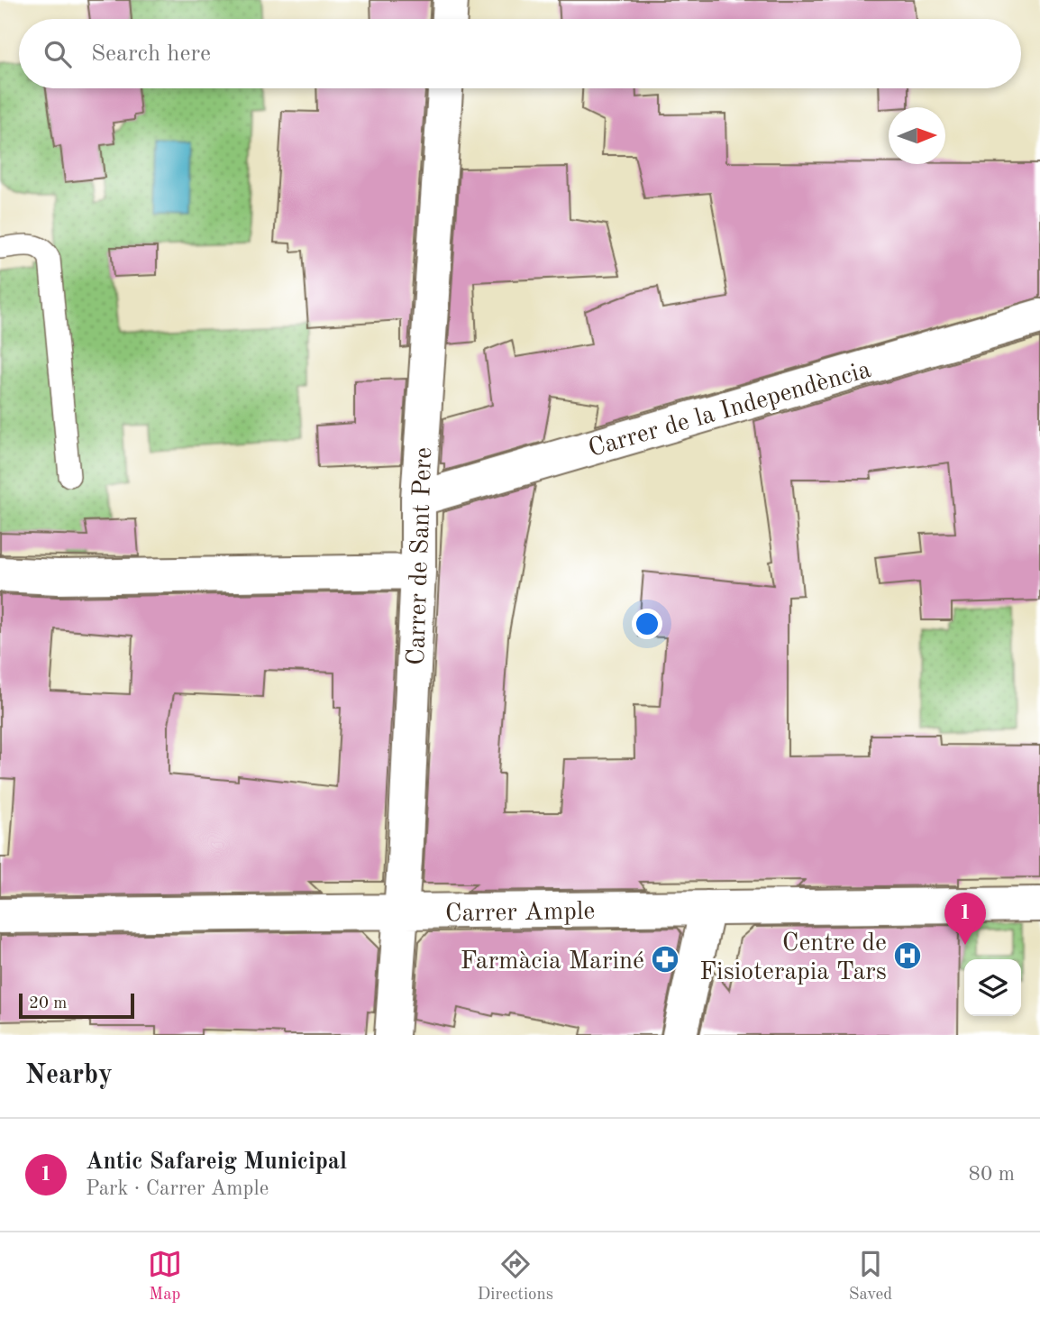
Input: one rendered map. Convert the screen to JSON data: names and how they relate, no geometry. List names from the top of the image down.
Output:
{
  "streets": {
    "street": ["Carrer de la Independència", "Carrer de Sant Pere", "Carrer Ample"]
  },
  "crossings": [
    ["Carrer de la Independència", "Carrer de Sant Pere"],
    ["Carrer de Sant Pere", "Carrer Ample"]
  ],
  "places": {
    "hospital": ["Centre de Fisioterapia Tars"],
    "pharmacy": ["Farmàcia Mariné"]
  },
  "scale_bar": "20 m",
  "north": "right",
  "page": {
    "search": "Search here",
    "pins": "1",
    "scale": "20 m",
    "heading": "Nearby",
    "list": [
      {
        "mark": "1",
        "name": "Antic Safareig Municipal",
        "note": "Park · Carrer Ample",
        "value": "80 m"
      }
    ],
    "nav": ["Map", "Directions", "Saved"]
  }
}
